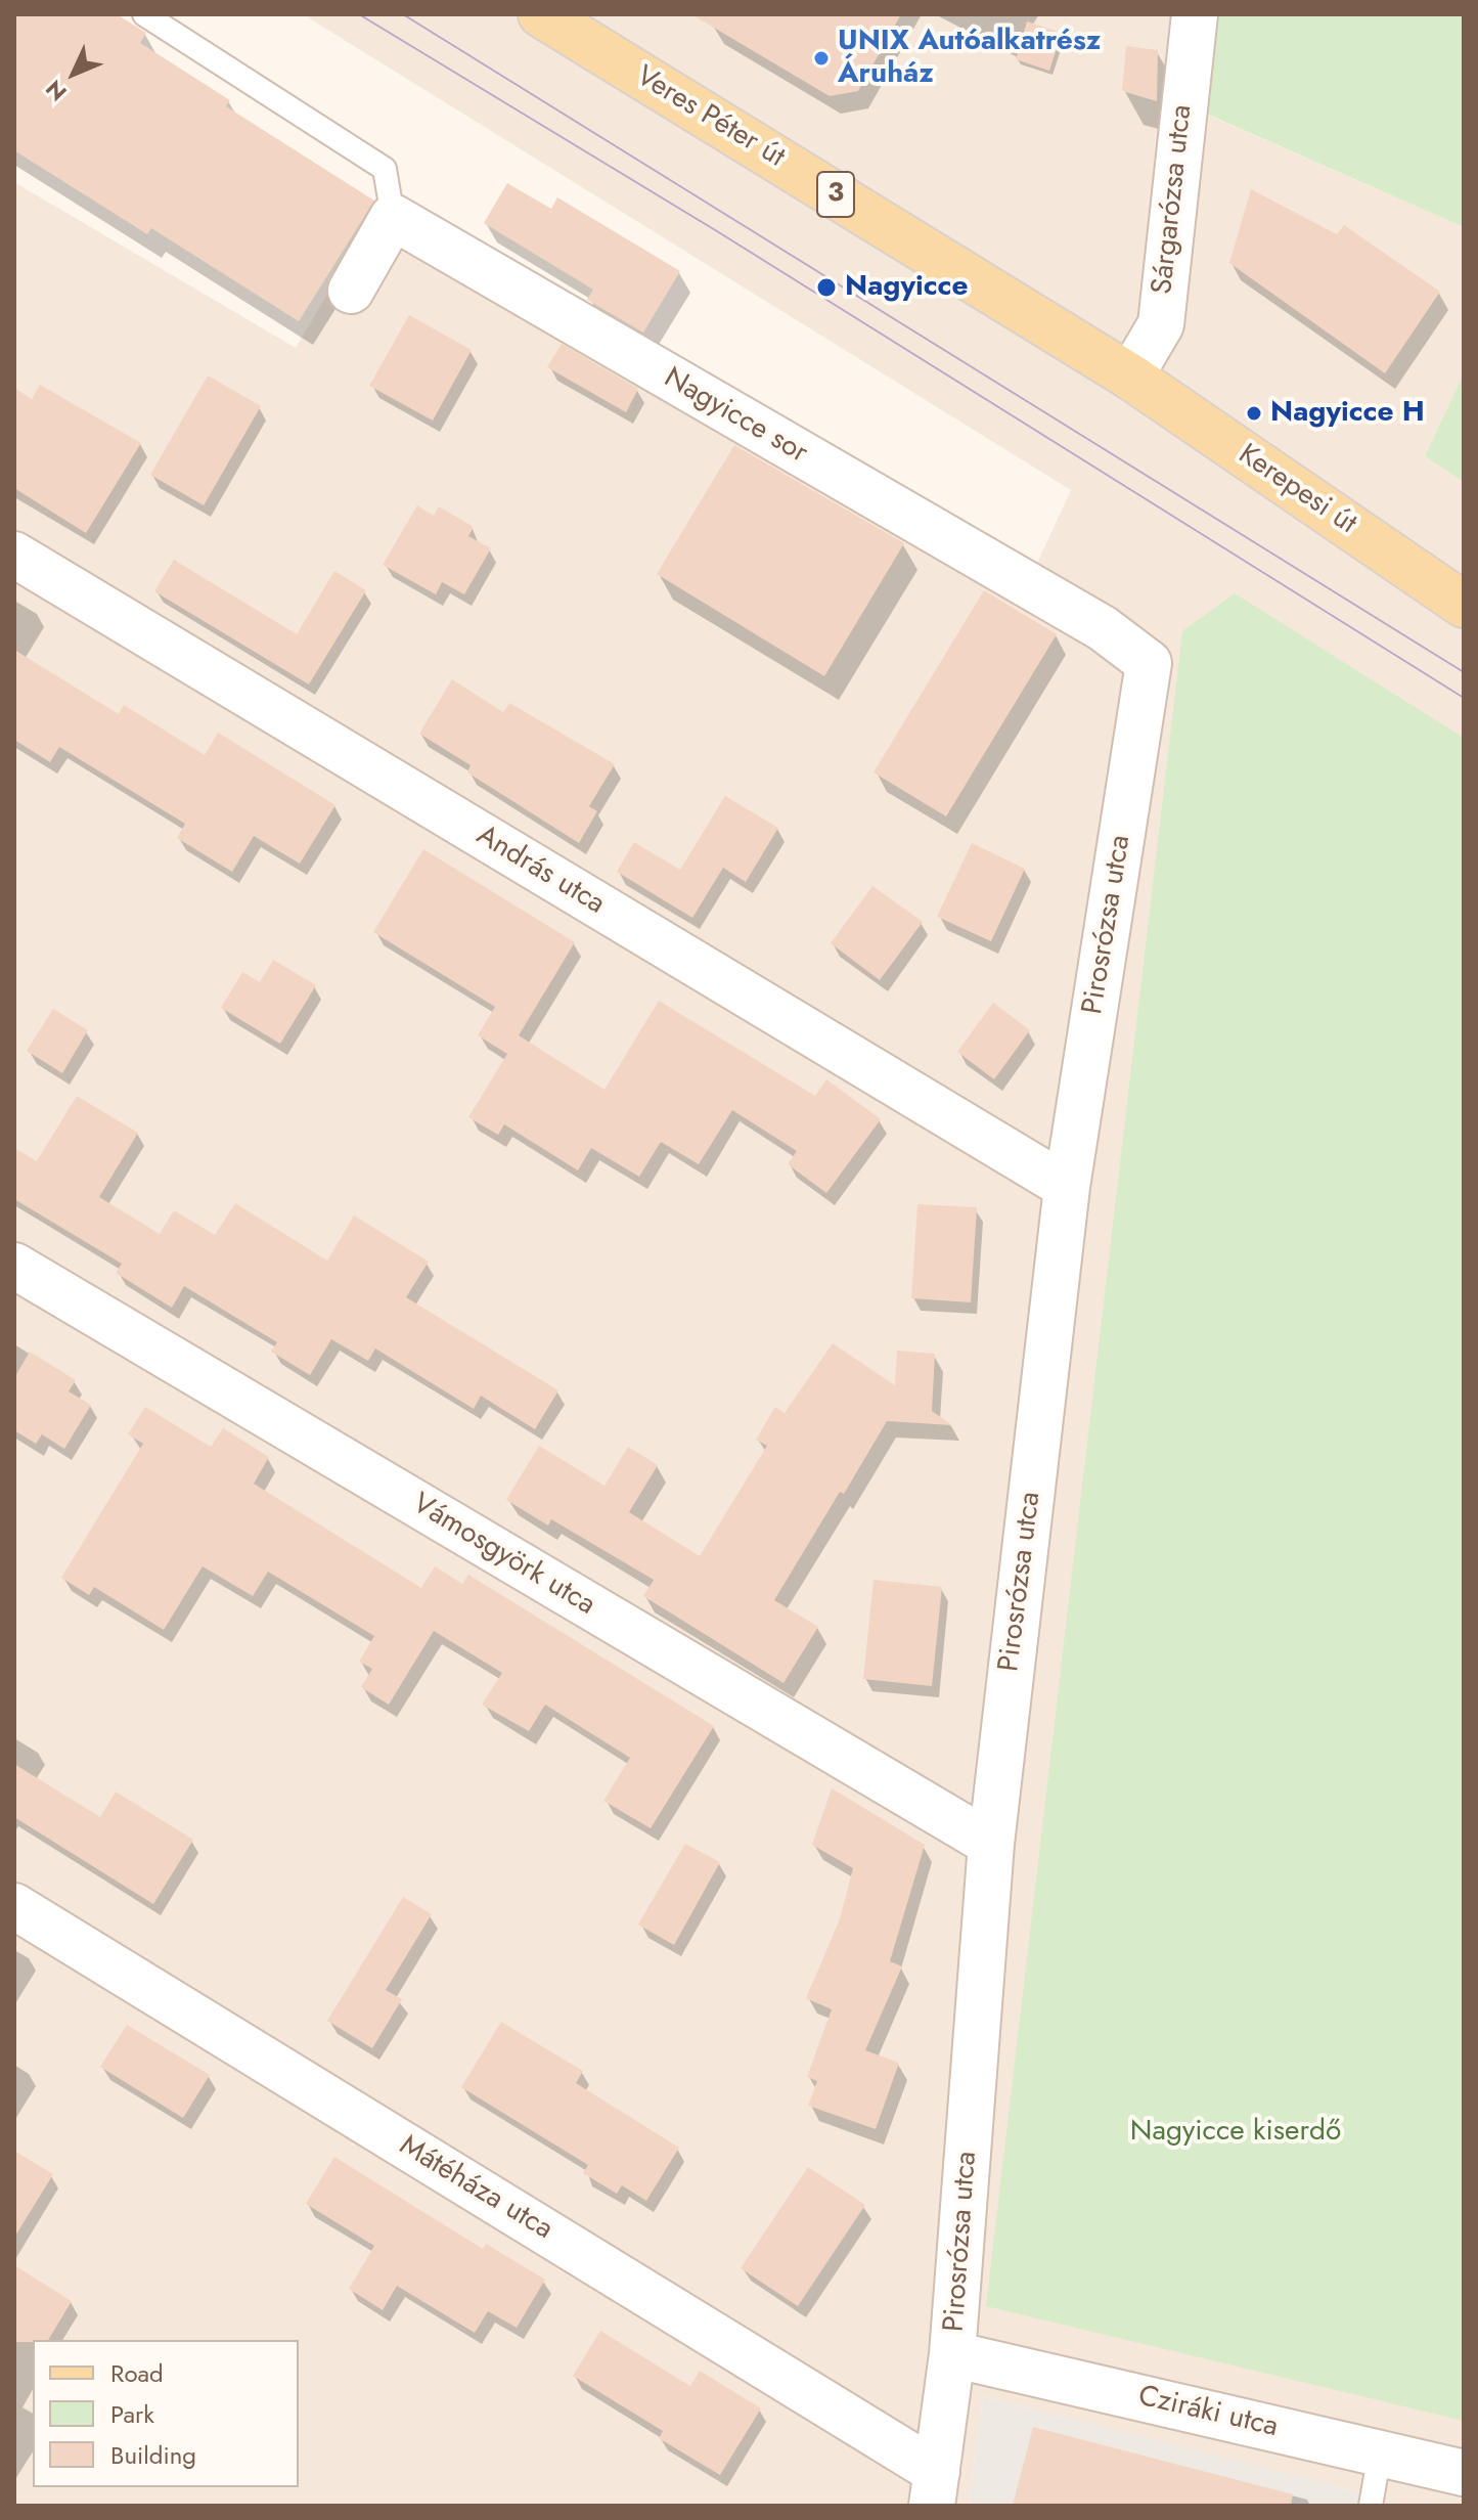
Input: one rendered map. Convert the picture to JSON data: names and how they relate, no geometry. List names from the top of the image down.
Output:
{
  "streets": {
    "main road": ["Veres Péter út", "3", "Kerepesi út"],
    "street": [
      "Sárgarózsa utca",
      "Nagyicce sor",
      "András utca",
      "Pirosrózsa utca",
      "Vámosgyörk utca",
      "Mátéháza utca",
      "Cziráki utca"
    ]
  },
  "crossings": [
    ["Veres Péter út", "Sárgarózsa utca"],
    ["Veres Péter út", "Kerepesi út"],
    ["Sárgarózsa utca", "Kerepesi út"],
    ["Nagyicce sor", "Pirosrózsa utca"],
    ["András utca", "Pirosrózsa utca"],
    ["Pirosrózsa utca", "Vámosgyörk utca"],
    ["Pirosrózsa utca", "Mátéháza utca"],
    ["Pirosrózsa utca", "Cziráki utca"]
  ],
  "parks": ["Nagyicce kiserdő"],
  "places": ["UNIX Autóalkatrész Áruház", "Nagyicce", "Nagyicce H"],
  "legend": ["Road", "Park", "Building"],
  "north": "bottom left"
}
